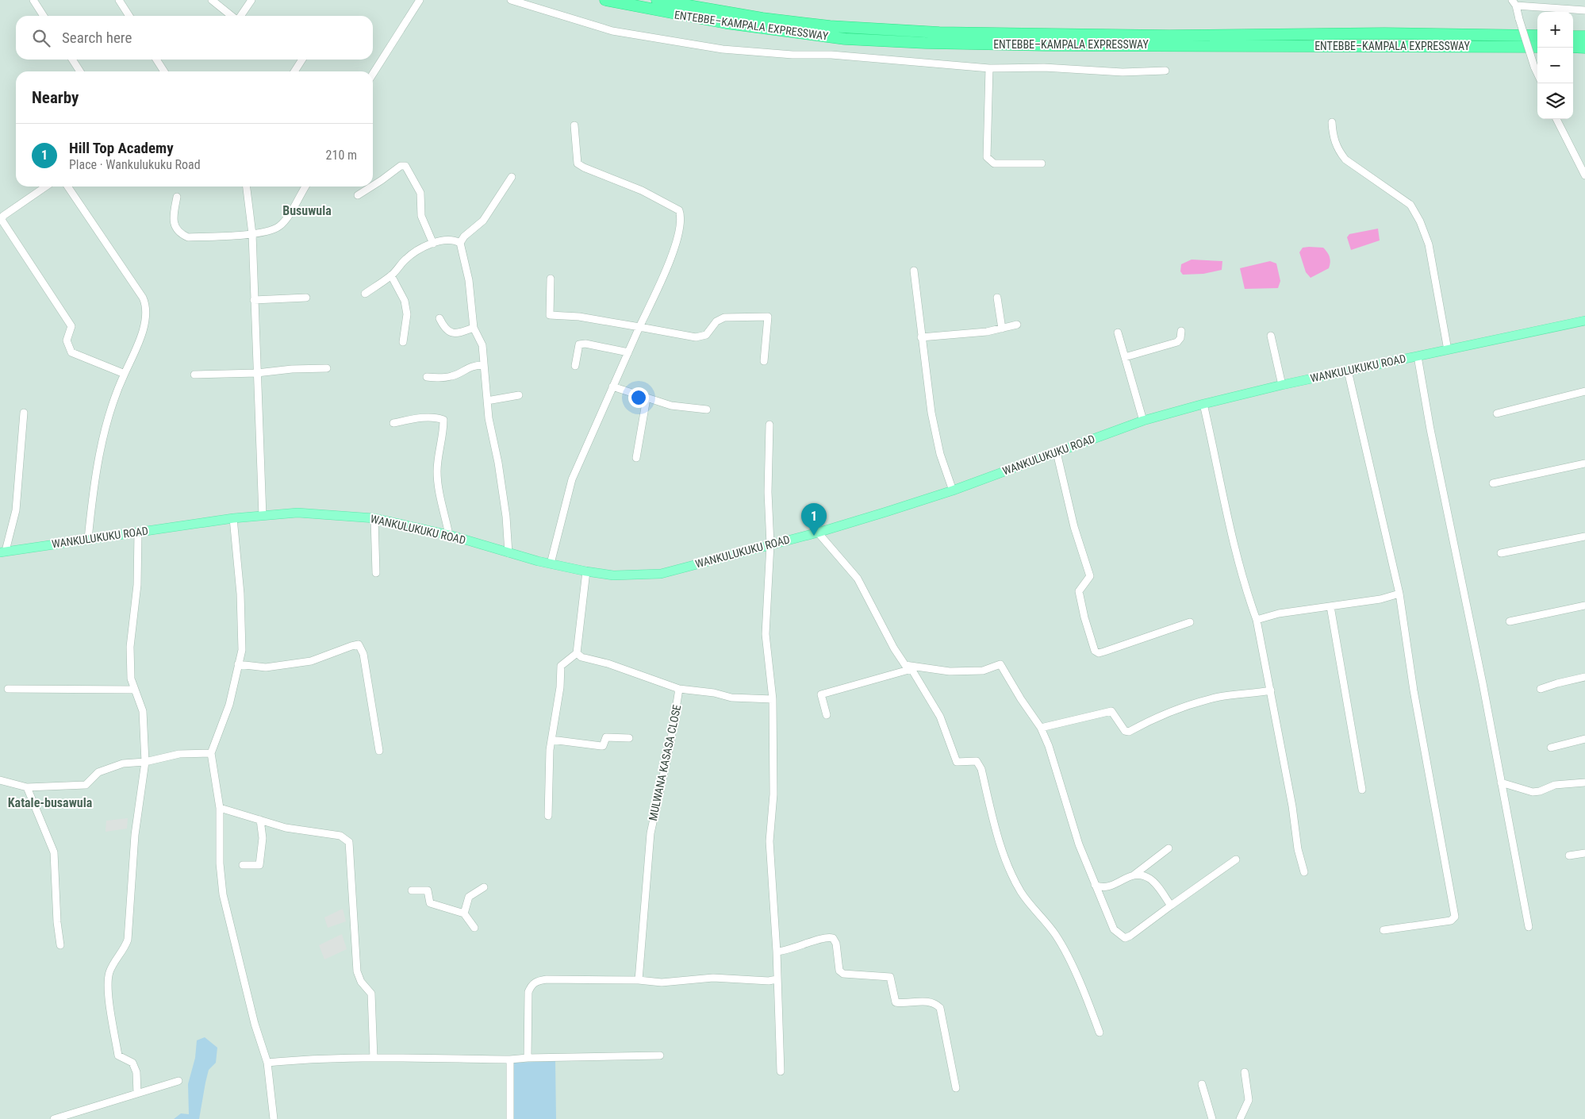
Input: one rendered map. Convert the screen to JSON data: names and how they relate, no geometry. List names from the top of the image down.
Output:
{
  "streets": {
    "highway": ["ENTEBBE–KAMPALA EXPRESSWAY"],
    "main road": ["WANKULUKUKU ROAD"],
    "street": ["MULWANA KASASA CLOSE"]
  },
  "districts": ["Busuwula", "Katale-busawula"],
  "page": {
    "map_buttons": ["+", "−"],
    "search": "Search here",
    "heading": "Nearby",
    "list": [
      {
        "mark": "1",
        "name": "Hill Top Academy",
        "note": "Place · Wankulukuku Road",
        "value": "210 m"
      }
    ],
    "pins": "1"
  }
}
